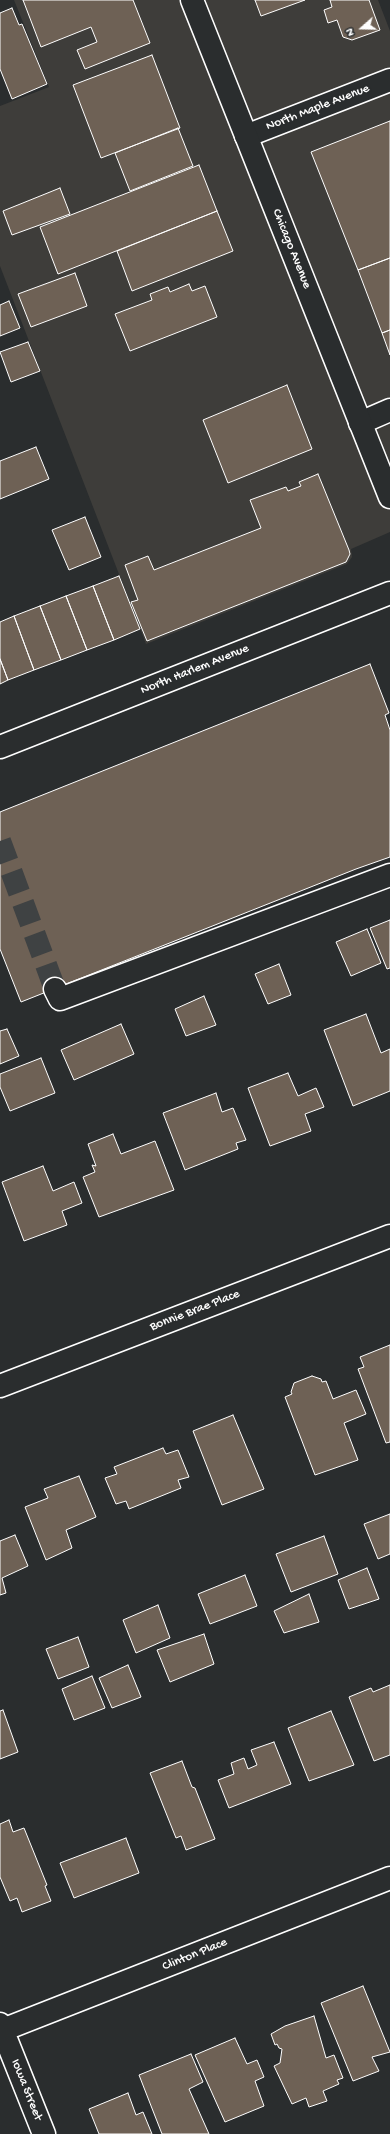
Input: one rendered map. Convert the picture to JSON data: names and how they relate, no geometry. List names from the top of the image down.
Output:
{
  "streets": {
    "street": [
      "North Maple Avenue",
      "Chicago Avenue",
      "North Harlem Avenue",
      "Bonnie Brae Place",
      "Clinton Place",
      "Iowa Street"
    ]
  },
  "crossings": [
    ["North Maple Avenue", "Chicago Avenue"],
    ["Clinton Place", "Iowa Street"]
  ],
  "north": "left"
}
